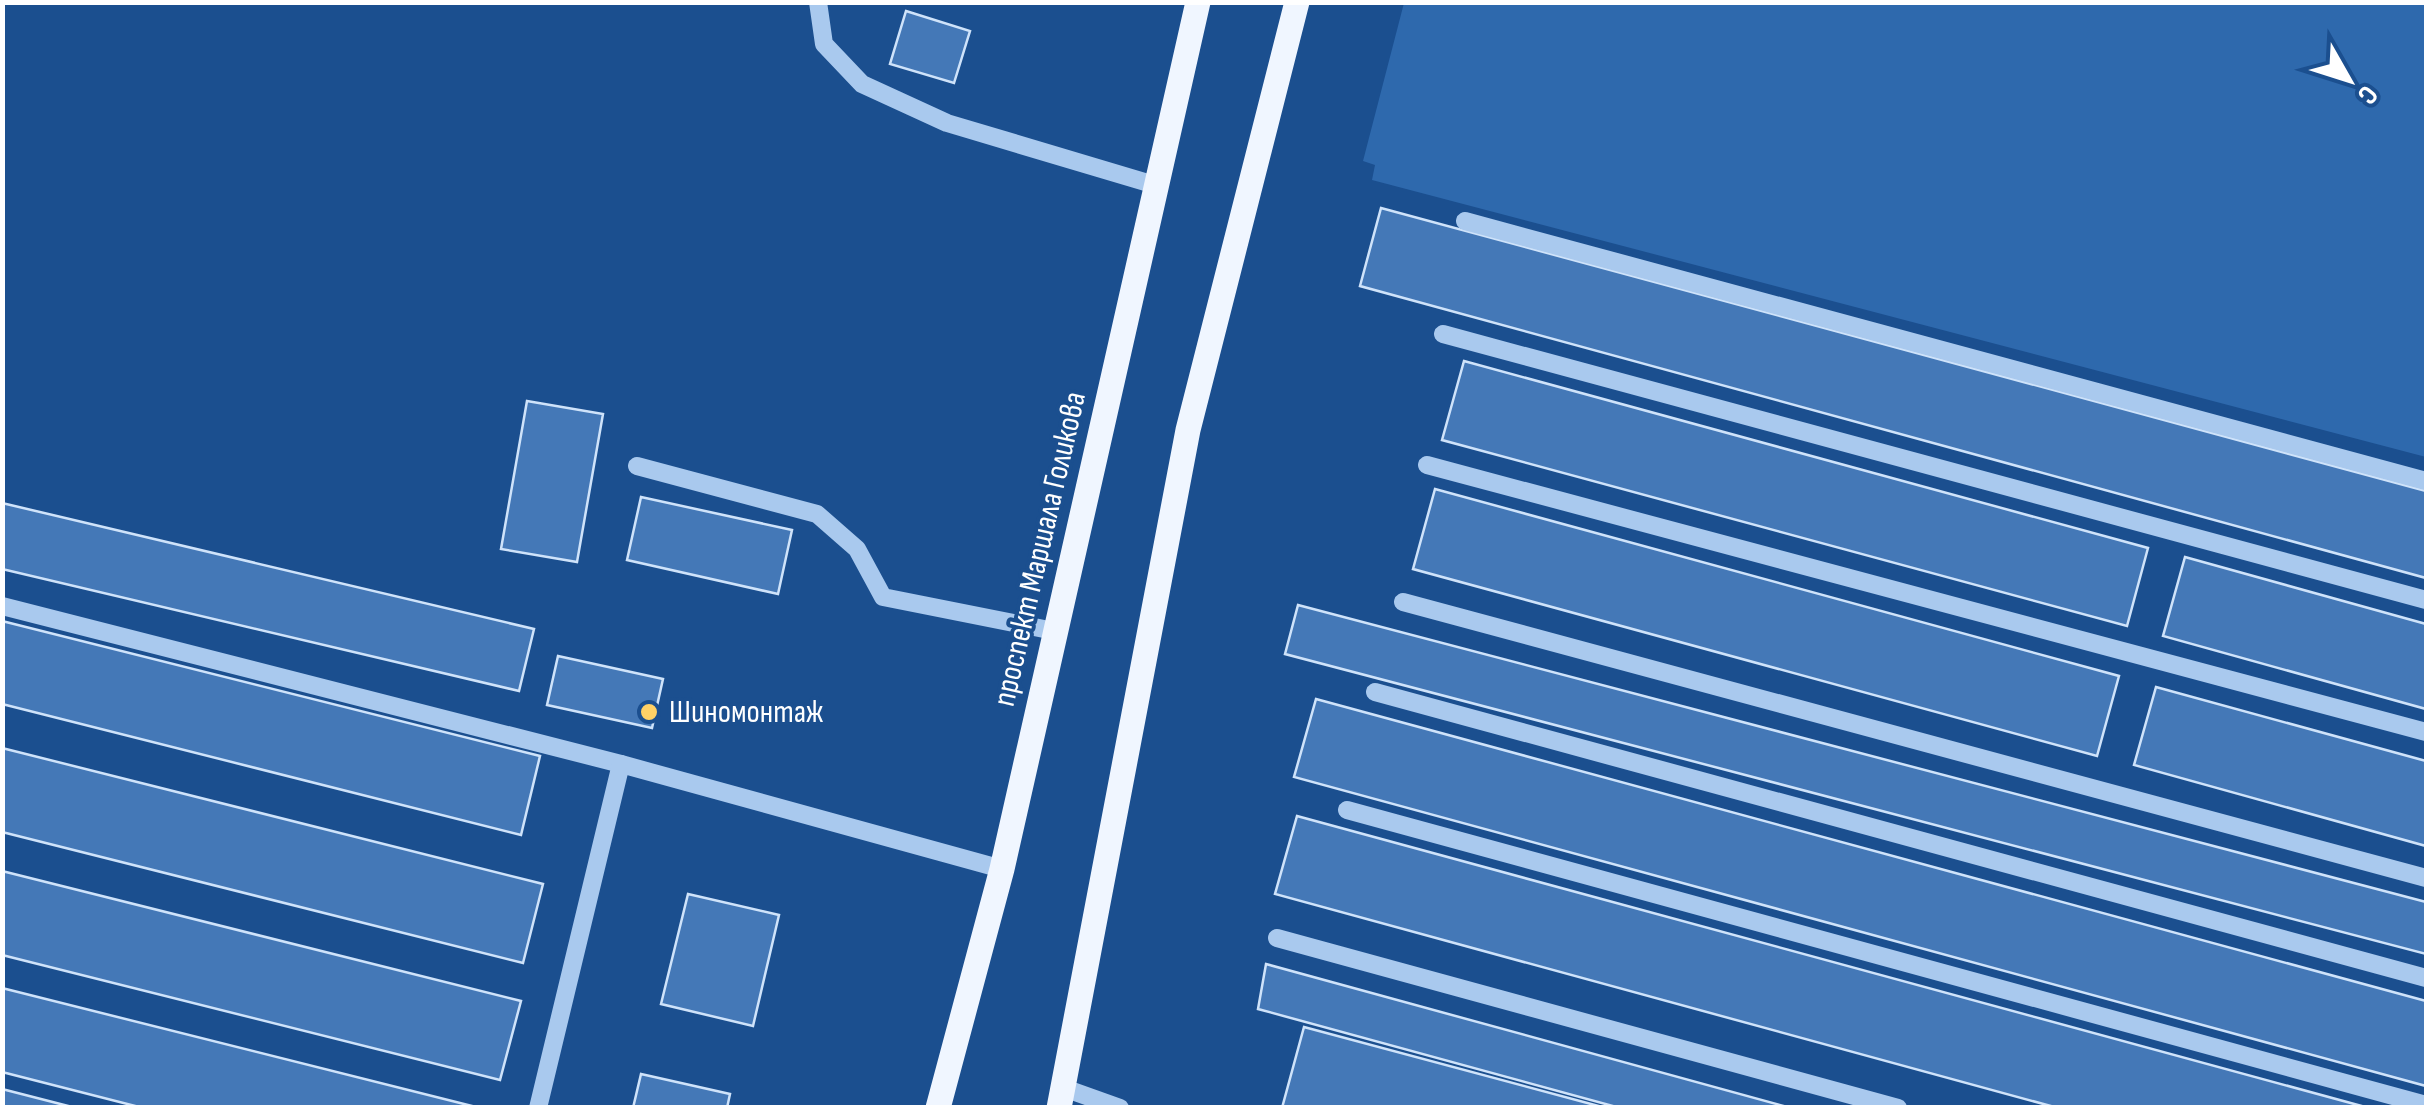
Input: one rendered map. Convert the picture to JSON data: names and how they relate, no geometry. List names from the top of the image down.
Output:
{
  "streets": {
    "main road": ["проспект Маршала Голикова"]
  },
  "places": ["Шиномонтаж"],
  "north": "bottom right"
}
